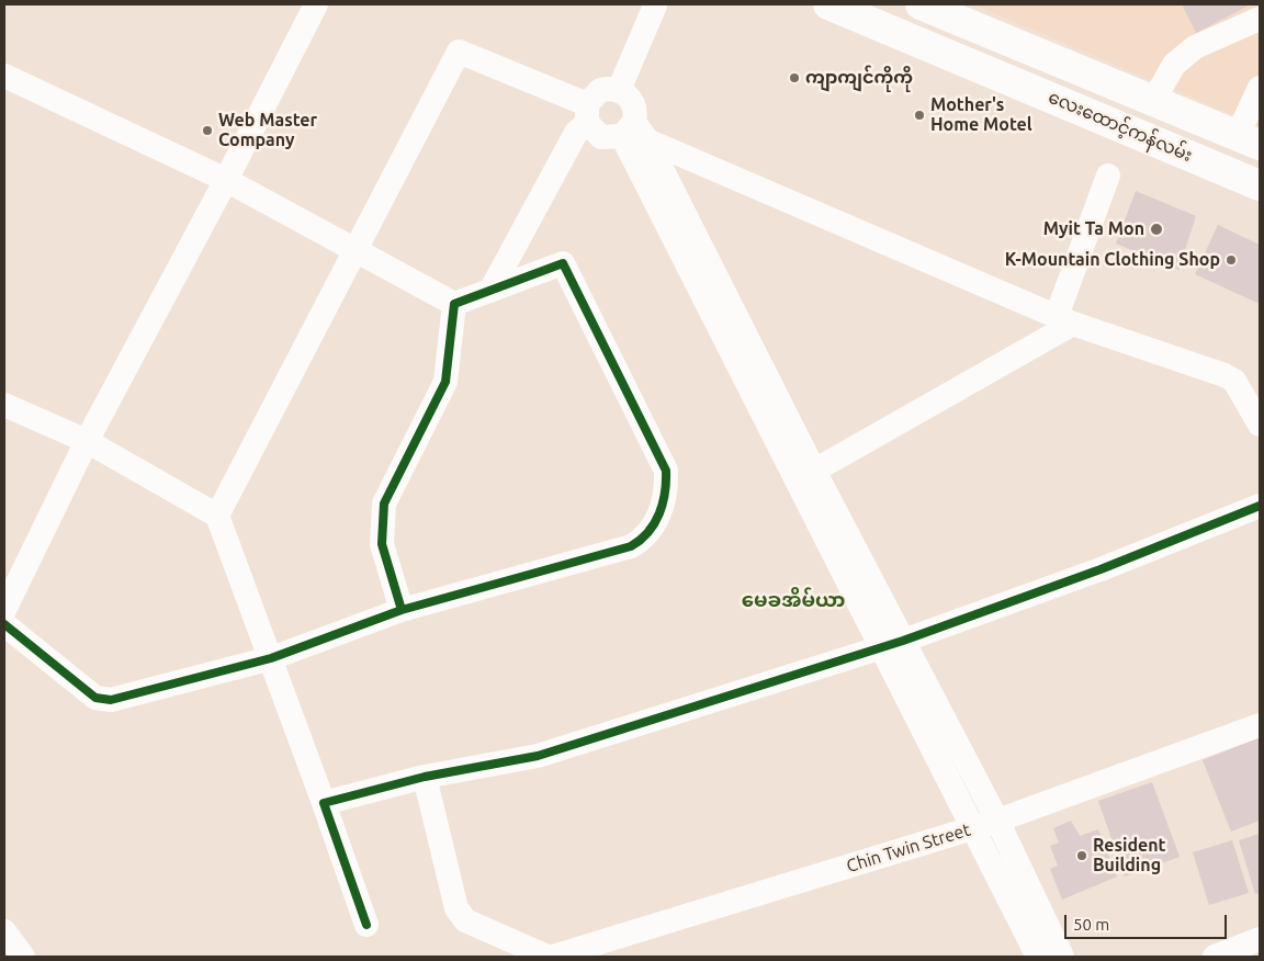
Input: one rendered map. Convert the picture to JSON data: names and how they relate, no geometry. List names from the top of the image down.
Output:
{
  "streets": {
    "main road": ["လေးထောင့်ကန်လမ်း"],
    "street": ["Chin Twin Street"]
  },
  "districts": ["မေခအိမ်ယာ"],
  "places": [
    "ကျာကျင်ကိုကို",
    "Mother's Home Motel",
    "Web Master Company",
    "Myit Ta Mon",
    "K-Mountain Clothing Shop",
    "Resident Building"
  ],
  "scale_bar": "50 m"
}
